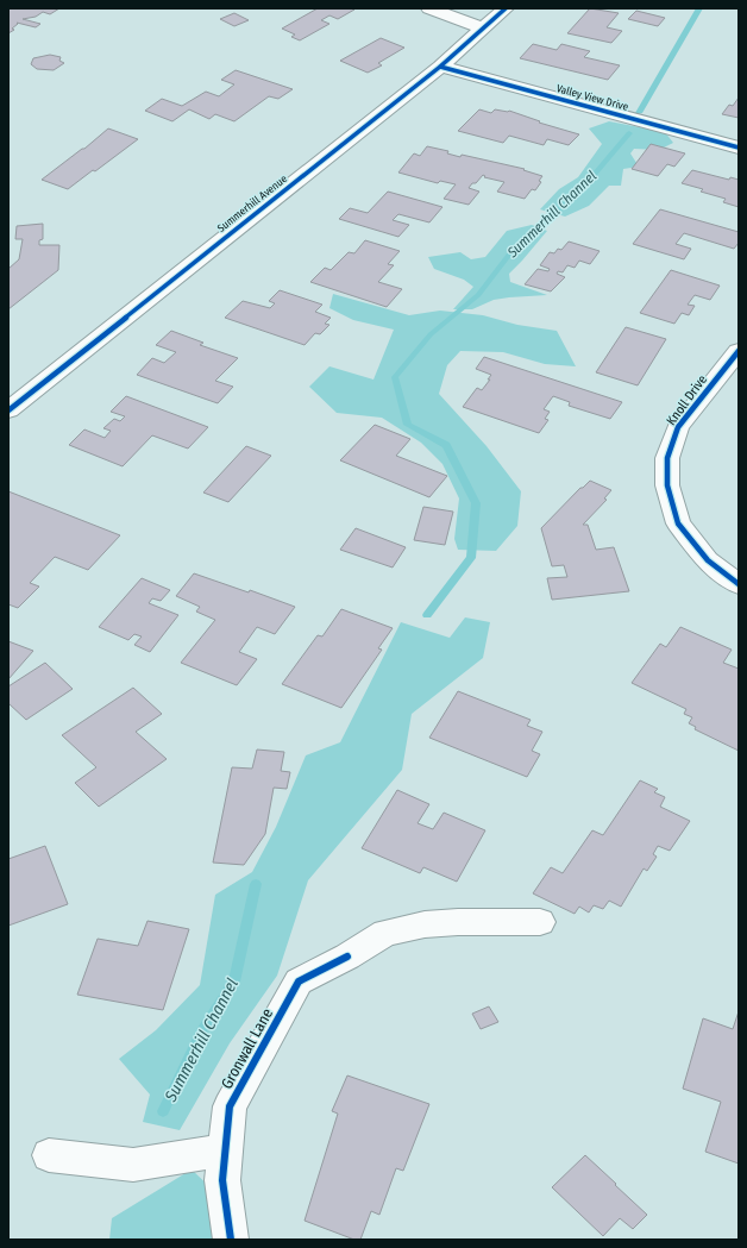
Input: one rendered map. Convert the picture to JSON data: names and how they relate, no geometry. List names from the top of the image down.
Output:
{
  "streets": {
    "street": [
      "Valley View Drive",
      "Summerhill Avenue",
      "Knoll Drive",
      "Gronwall Lane"
    ]
  },
  "crossings": [
    ["Valley View Drive", "Summerhill Avenue"]
  ],
  "water": ["Summerhill Channel"]
}
